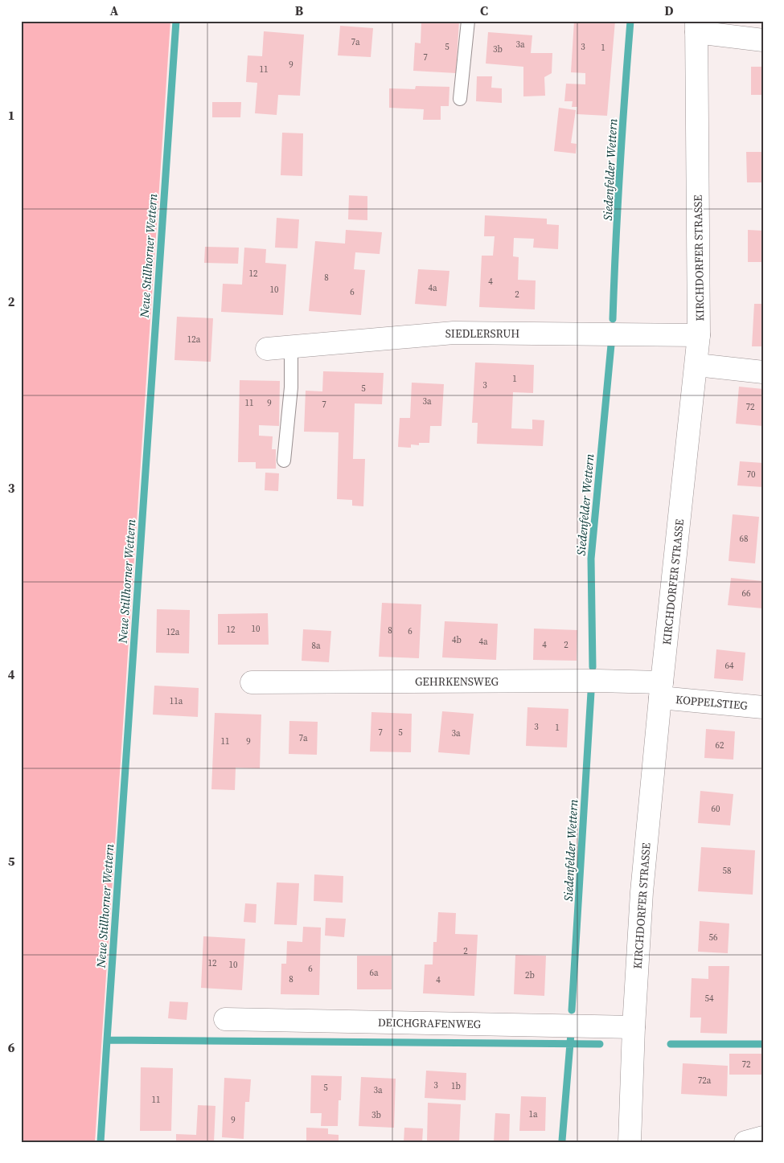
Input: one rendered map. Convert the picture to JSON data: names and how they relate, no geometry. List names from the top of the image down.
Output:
{
  "streets": {
    "street": [
      "KIRCHDORFER STRASSE",
      "SIEDLERSRUH",
      "GEHRKENSWEG",
      "KOPPELSTIEG",
      "DEICHGRAFENWEG"
    ]
  },
  "crossings": [
    ["KIRCHDORFER STRASSE", "SIEDLERSRUH"],
    ["KIRCHDORFER STRASSE", "GEHRKENSWEG"],
    ["KIRCHDORFER STRASSE", "KOPPELSTIEG"],
    ["KIRCHDORFER STRASSE", "DEICHGRAFENWEG"],
    ["GEHRKENSWEG", "KOPPELSTIEG"]
  ],
  "water": ["Siedenfelder Wettern", "Neue Stillhorner Wettern"],
  "house_numbers": [
    "7a",
    "3a",
    "5",
    "3",
    "1",
    "3b",
    "7",
    "9",
    "11",
    "12",
    "8",
    "4",
    "4a",
    "10",
    "6",
    "2",
    "12a",
    "1",
    "3",
    "5",
    "3a",
    "11",
    "9",
    "7",
    "72",
    "70",
    "68",
    "66",
    "10",
    "12",
    "8",
    "6",
    "12a",
    "4b",
    "4a",
    "4",
    "2",
    "8a",
    "64",
    "11a",
    "3",
    "1",
    "7",
    "5",
    "3a",
    "7a",
    "11",
    "9",
    "62",
    "60",
    "58",
    "56",
    "2",
    "12",
    "10",
    "6",
    "6a",
    "2b",
    "8",
    "4",
    "54",
    "72",
    "72a",
    "3",
    "1b",
    "5",
    "3a",
    "11",
    "1a",
    "3b",
    "9"
  ],
  "grid": {
    "columns": [
      "A",
      "B",
      "C",
      "D"
    ],
    "rows": [
      "1",
      "2",
      "3",
      "4",
      "5",
      "6"
    ]
  }
}
